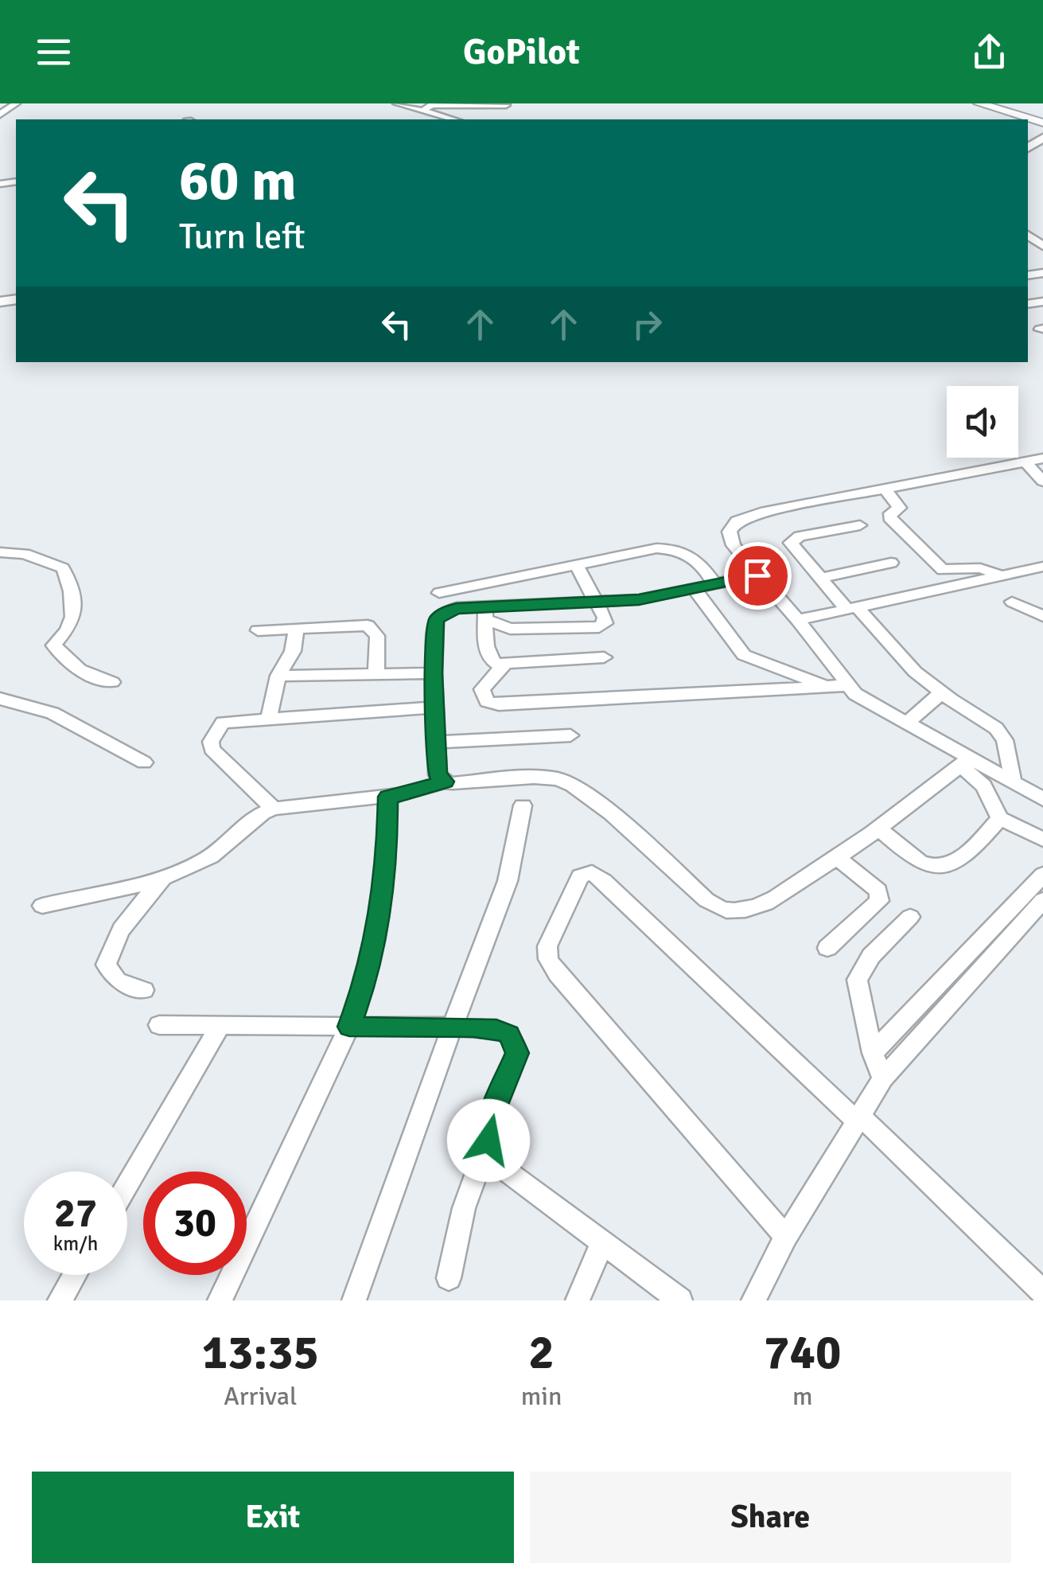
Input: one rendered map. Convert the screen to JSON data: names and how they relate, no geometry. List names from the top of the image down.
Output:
{
  "page": {
    "header": "GoPilot",
    "turn": ["60 m", "Turn left"],
    "speed": "27 km/h",
    "limit": "30",
    "eta": [
      "13:35",
      "Arrival",
      "2",
      "min",
      "740",
      "m"
    ],
    "buttons": ["Exit", "Share"]
  }
}
